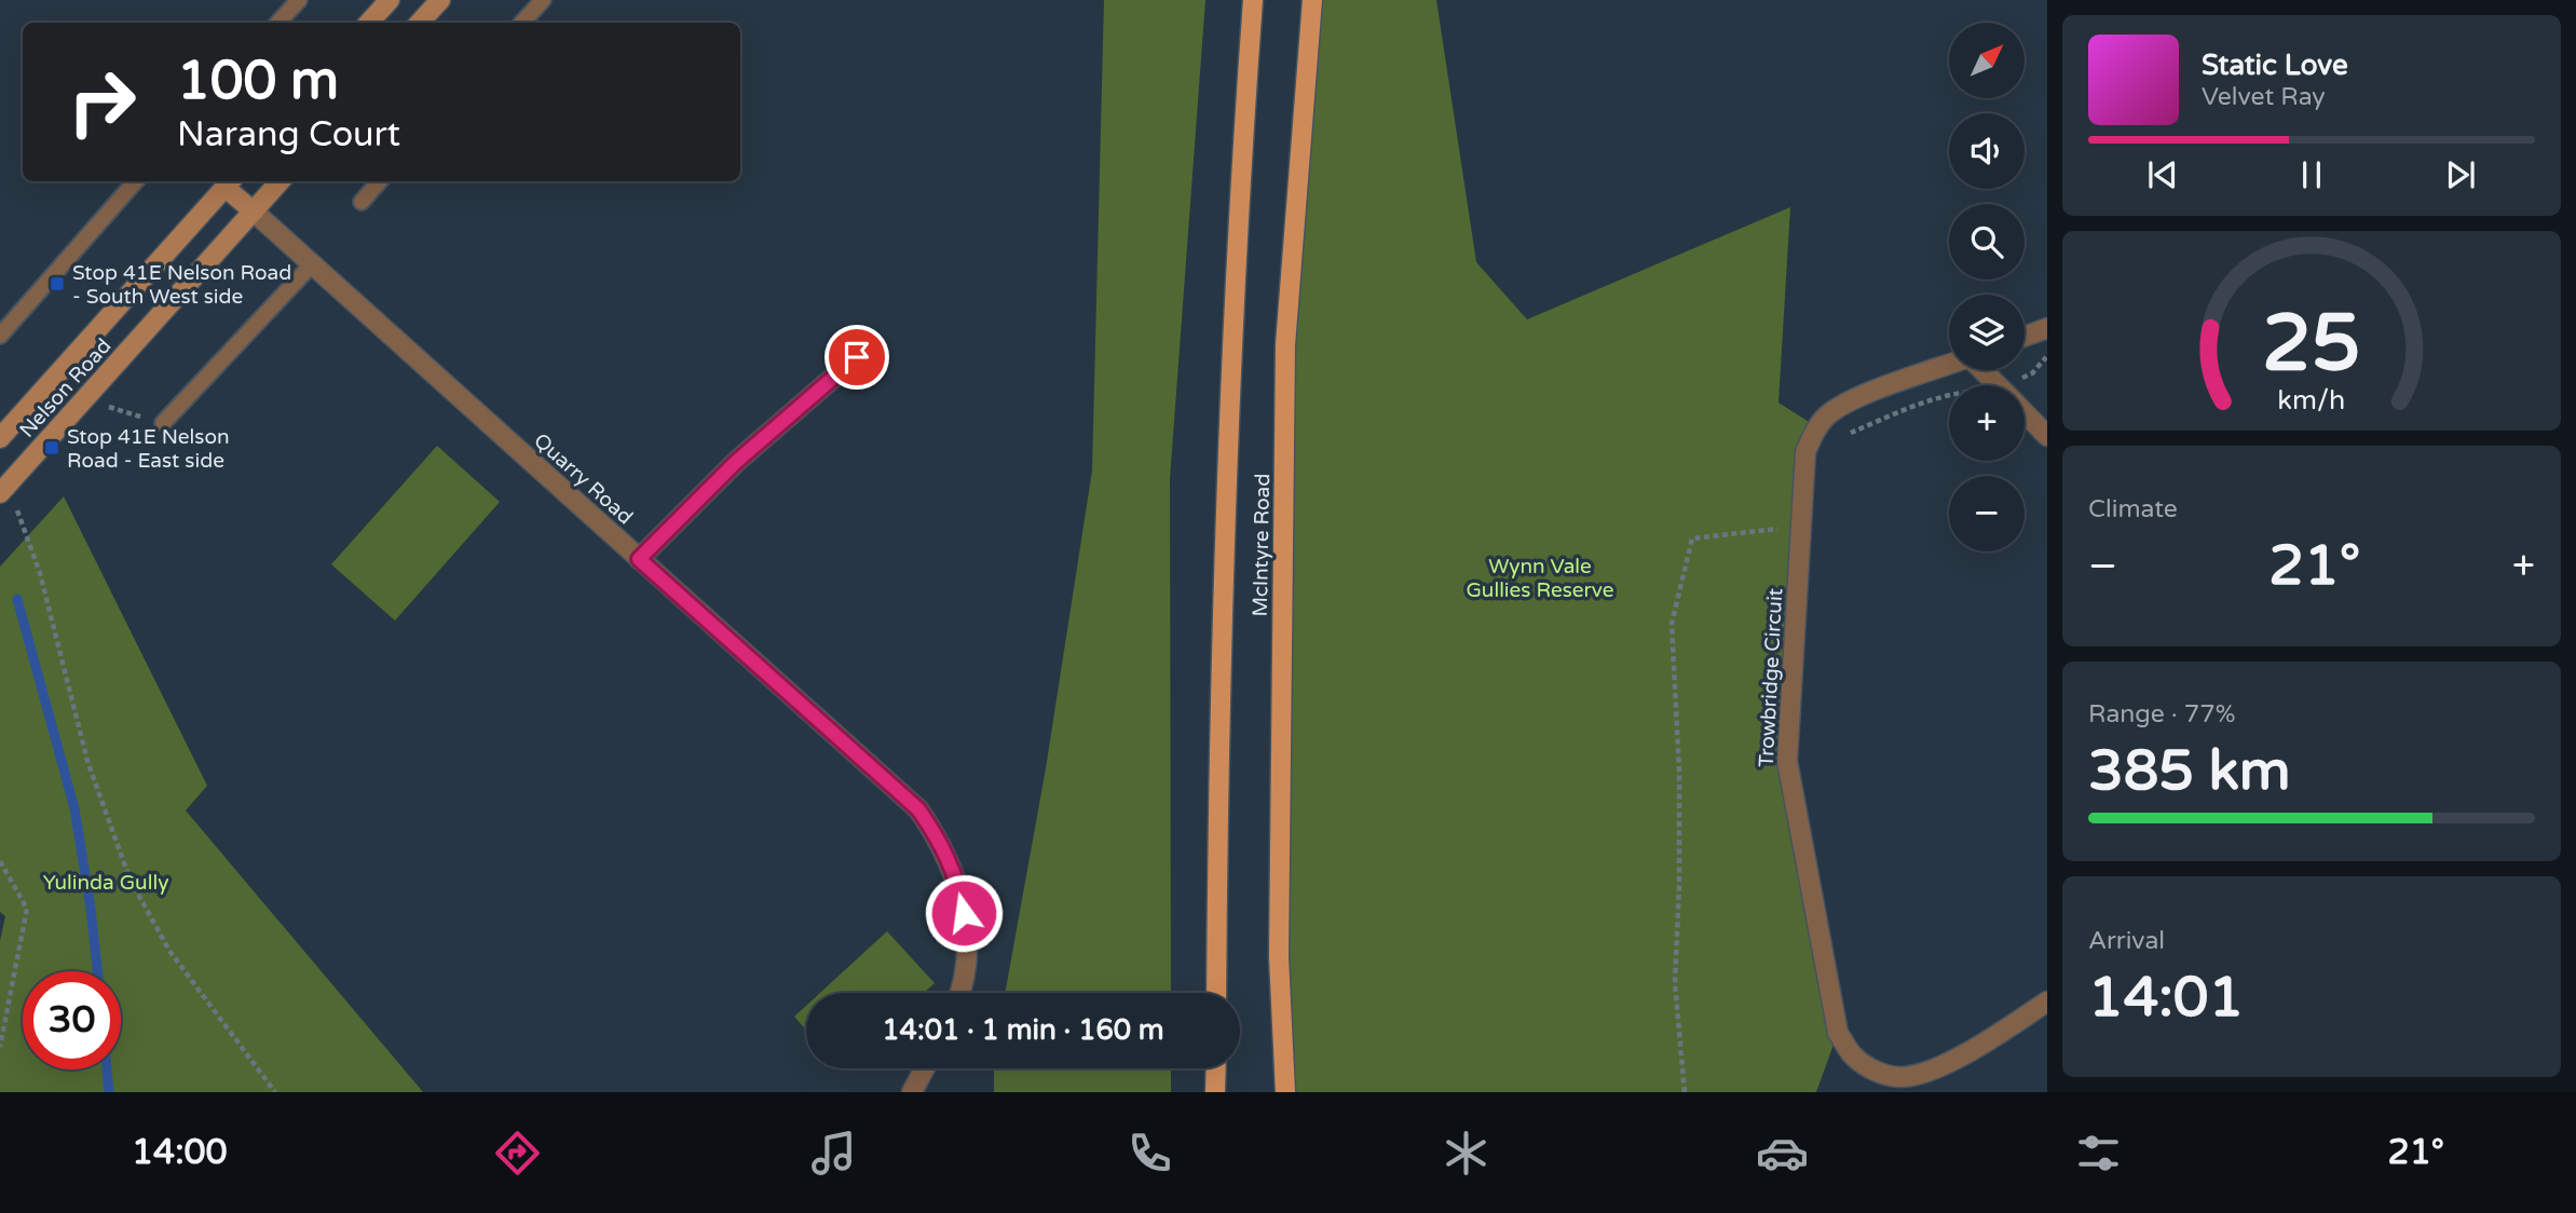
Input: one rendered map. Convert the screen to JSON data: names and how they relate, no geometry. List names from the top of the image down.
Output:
{
  "streets": {
    "main road": ["Nelson Road", "McIntyre Road"],
    "street": ["Quarry Road", "Trowbridge Circuit"]
  },
  "crossings": [
    ["Nelson Road", "Quarry Road"]
  ],
  "parks": ["Wynn Vale Gullies Reserve", "Yulinda Gully"],
  "places": {
    "transit": ["Stop 41E Nelson Road - South West side", "Stop 41E Nelson Road - East side"]
  },
  "north": "top right",
  "page": {
    "map_buttons": ["+", "−"],
    "turn": ["100 m", "Narang Court"],
    "song": ["Static Love", "Velvet Ray"],
    "tile": [
      "Climate",
      ["Range · 77%", "385 km"],
      ["Arrival", "14:01"]
    ],
    "heat": ["−", "21°", "+"],
    "limit": "30",
    "trip": "14:01 · 1 min · 160 m",
    "tabs": ["14:00", "21°"],
    "gauge": ["25", "km/h"]
  }
}
